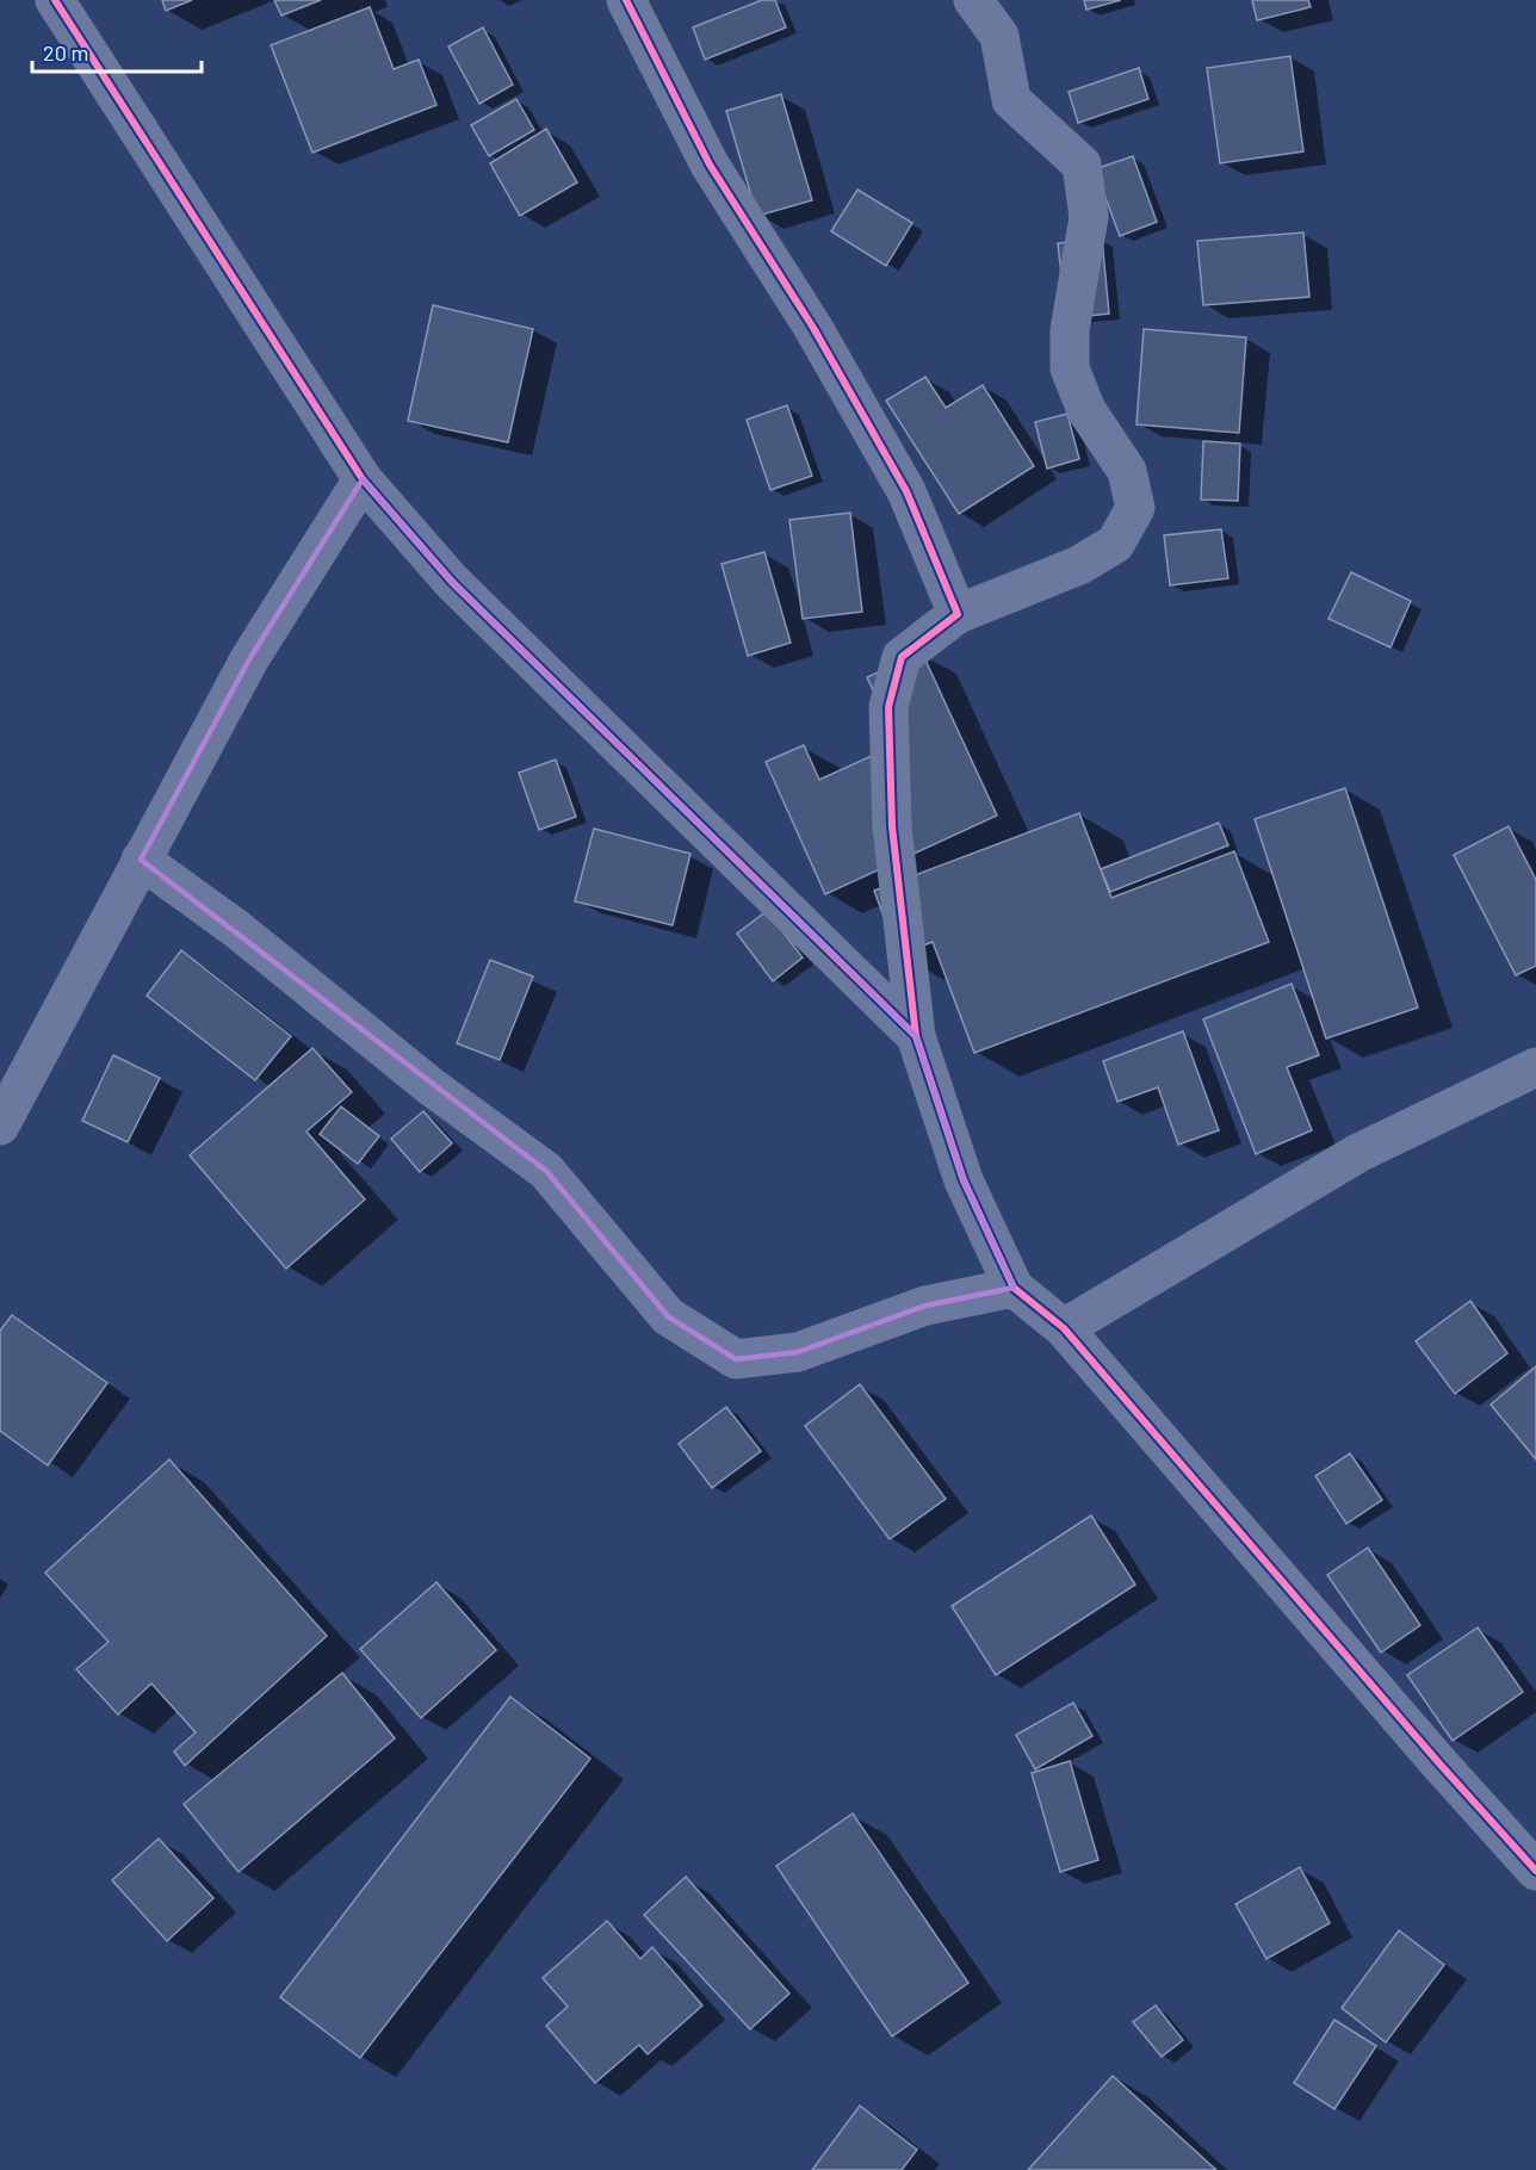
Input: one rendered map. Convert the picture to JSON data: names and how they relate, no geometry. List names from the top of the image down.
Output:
{
  "scale_bar": "20 m"
}
